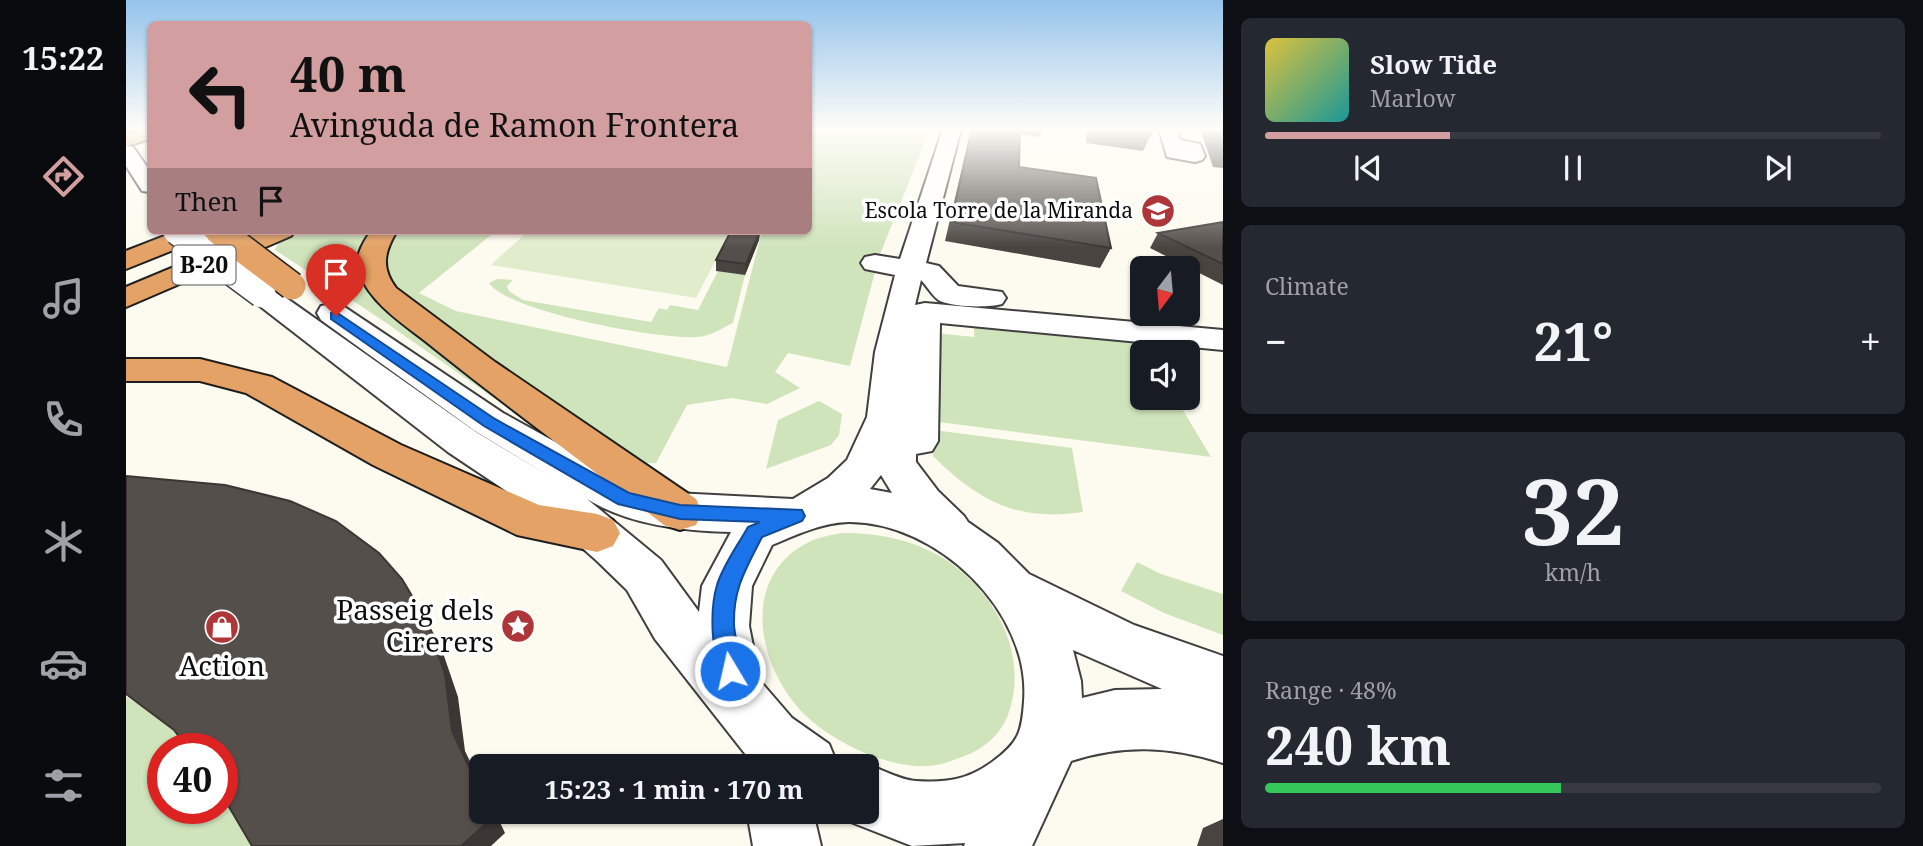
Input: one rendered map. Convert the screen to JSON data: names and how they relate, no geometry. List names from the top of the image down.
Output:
{
  "streets": {
    "highway": ["B-20"]
  },
  "places": {
    "school or university": ["Escola Torre de la Miranda"],
    "place": ["Passeig dels Cirerers"],
    "shop": ["Action"]
  },
  "north": "bottom",
  "page": {
    "tabs": "15:22",
    "turn": ["40 m", "Avinguda de Ramon Frontera"],
    "song": ["Slow Tide", "Marlow"],
    "then": "Then",
    "tile": [
      "Climate",
      ["32", "km/h"],
      ["Range · 48%", "240 km"]
    ],
    "heat": ["−", "21°", "+"],
    "limit": "40",
    "trip": "15:23 · 1 min · 170 m"
  }
}
